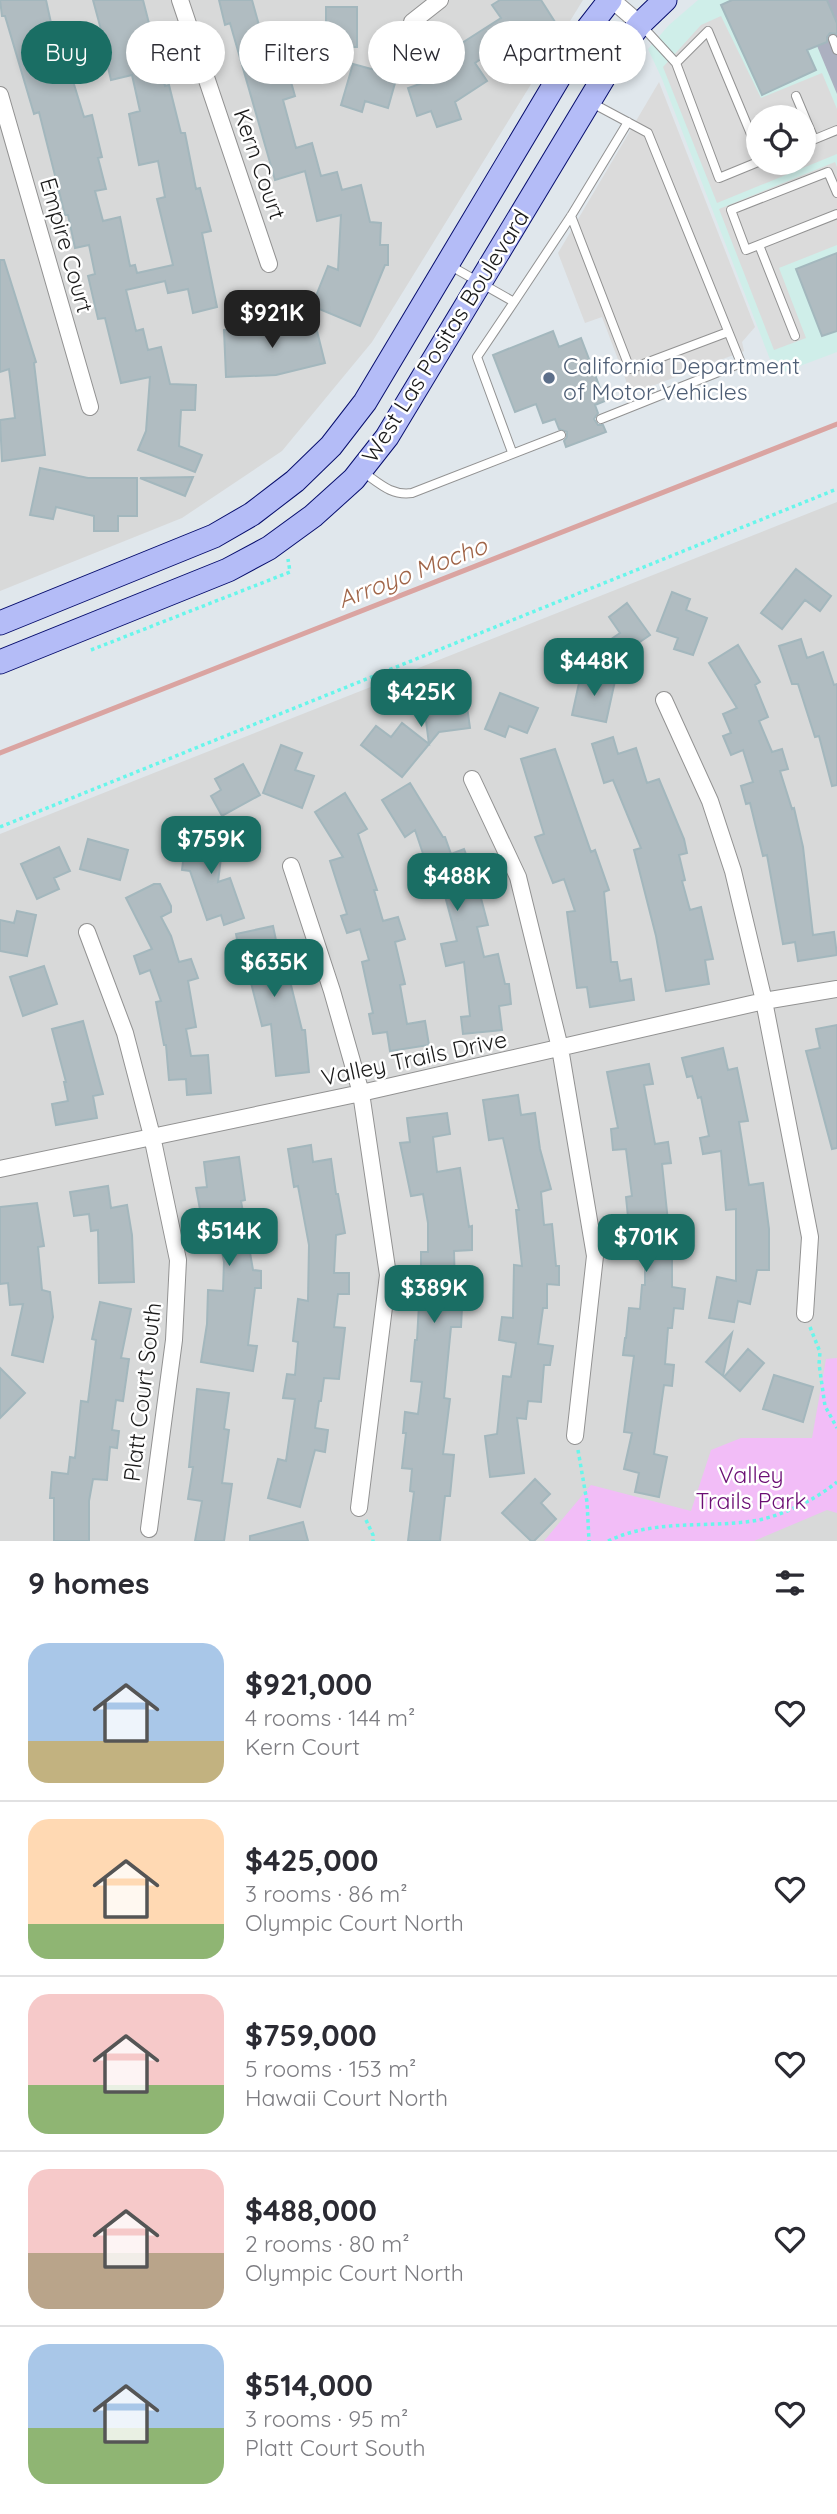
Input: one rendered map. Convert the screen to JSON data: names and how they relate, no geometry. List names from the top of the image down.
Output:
{
  "streets": {
    "main road": ["West Las Positas Boulevard"],
    "street": [
      "Kern Court",
      "Empire Court",
      "Valley Trails Drive",
      "Platt Court South"
    ]
  },
  "crossings": [
    ["Valley Trails Drive", "Platt Court South"]
  ],
  "water": ["Arroyo Mocho"],
  "parks": ["Valley Trails Park"],
  "places": ["California Department of Motor Vehicles"],
  "page": {
    "chip": [
      "Buy",
      "Rent",
      "Filters",
      "New",
      "Apartment"
    ],
    "price": [
      "$921K",
      "$448K",
      "$425K",
      "$759K",
      "$488K",
      "$635K",
      "$514K",
      "$701K",
      "$389K"
    ],
    "heading": "9 homes",
    "list": [
      {
        "name": "$921,000",
        "note": "4 rooms · 144 m² · Kern Court"
      },
      {
        "name": "$425,000",
        "note": "3 rooms · 86 m² · Olympic Court North"
      },
      {
        "name": "$759,000",
        "note": "5 rooms · 153 m² · Hawaii Court North"
      },
      {
        "name": "$488,000",
        "note": "2 rooms · 80 m² · Olympic Court North"
      },
      {
        "name": "$514,000",
        "note": "3 rooms · 95 m² · Platt Court South"
      }
    ]
  }
}
